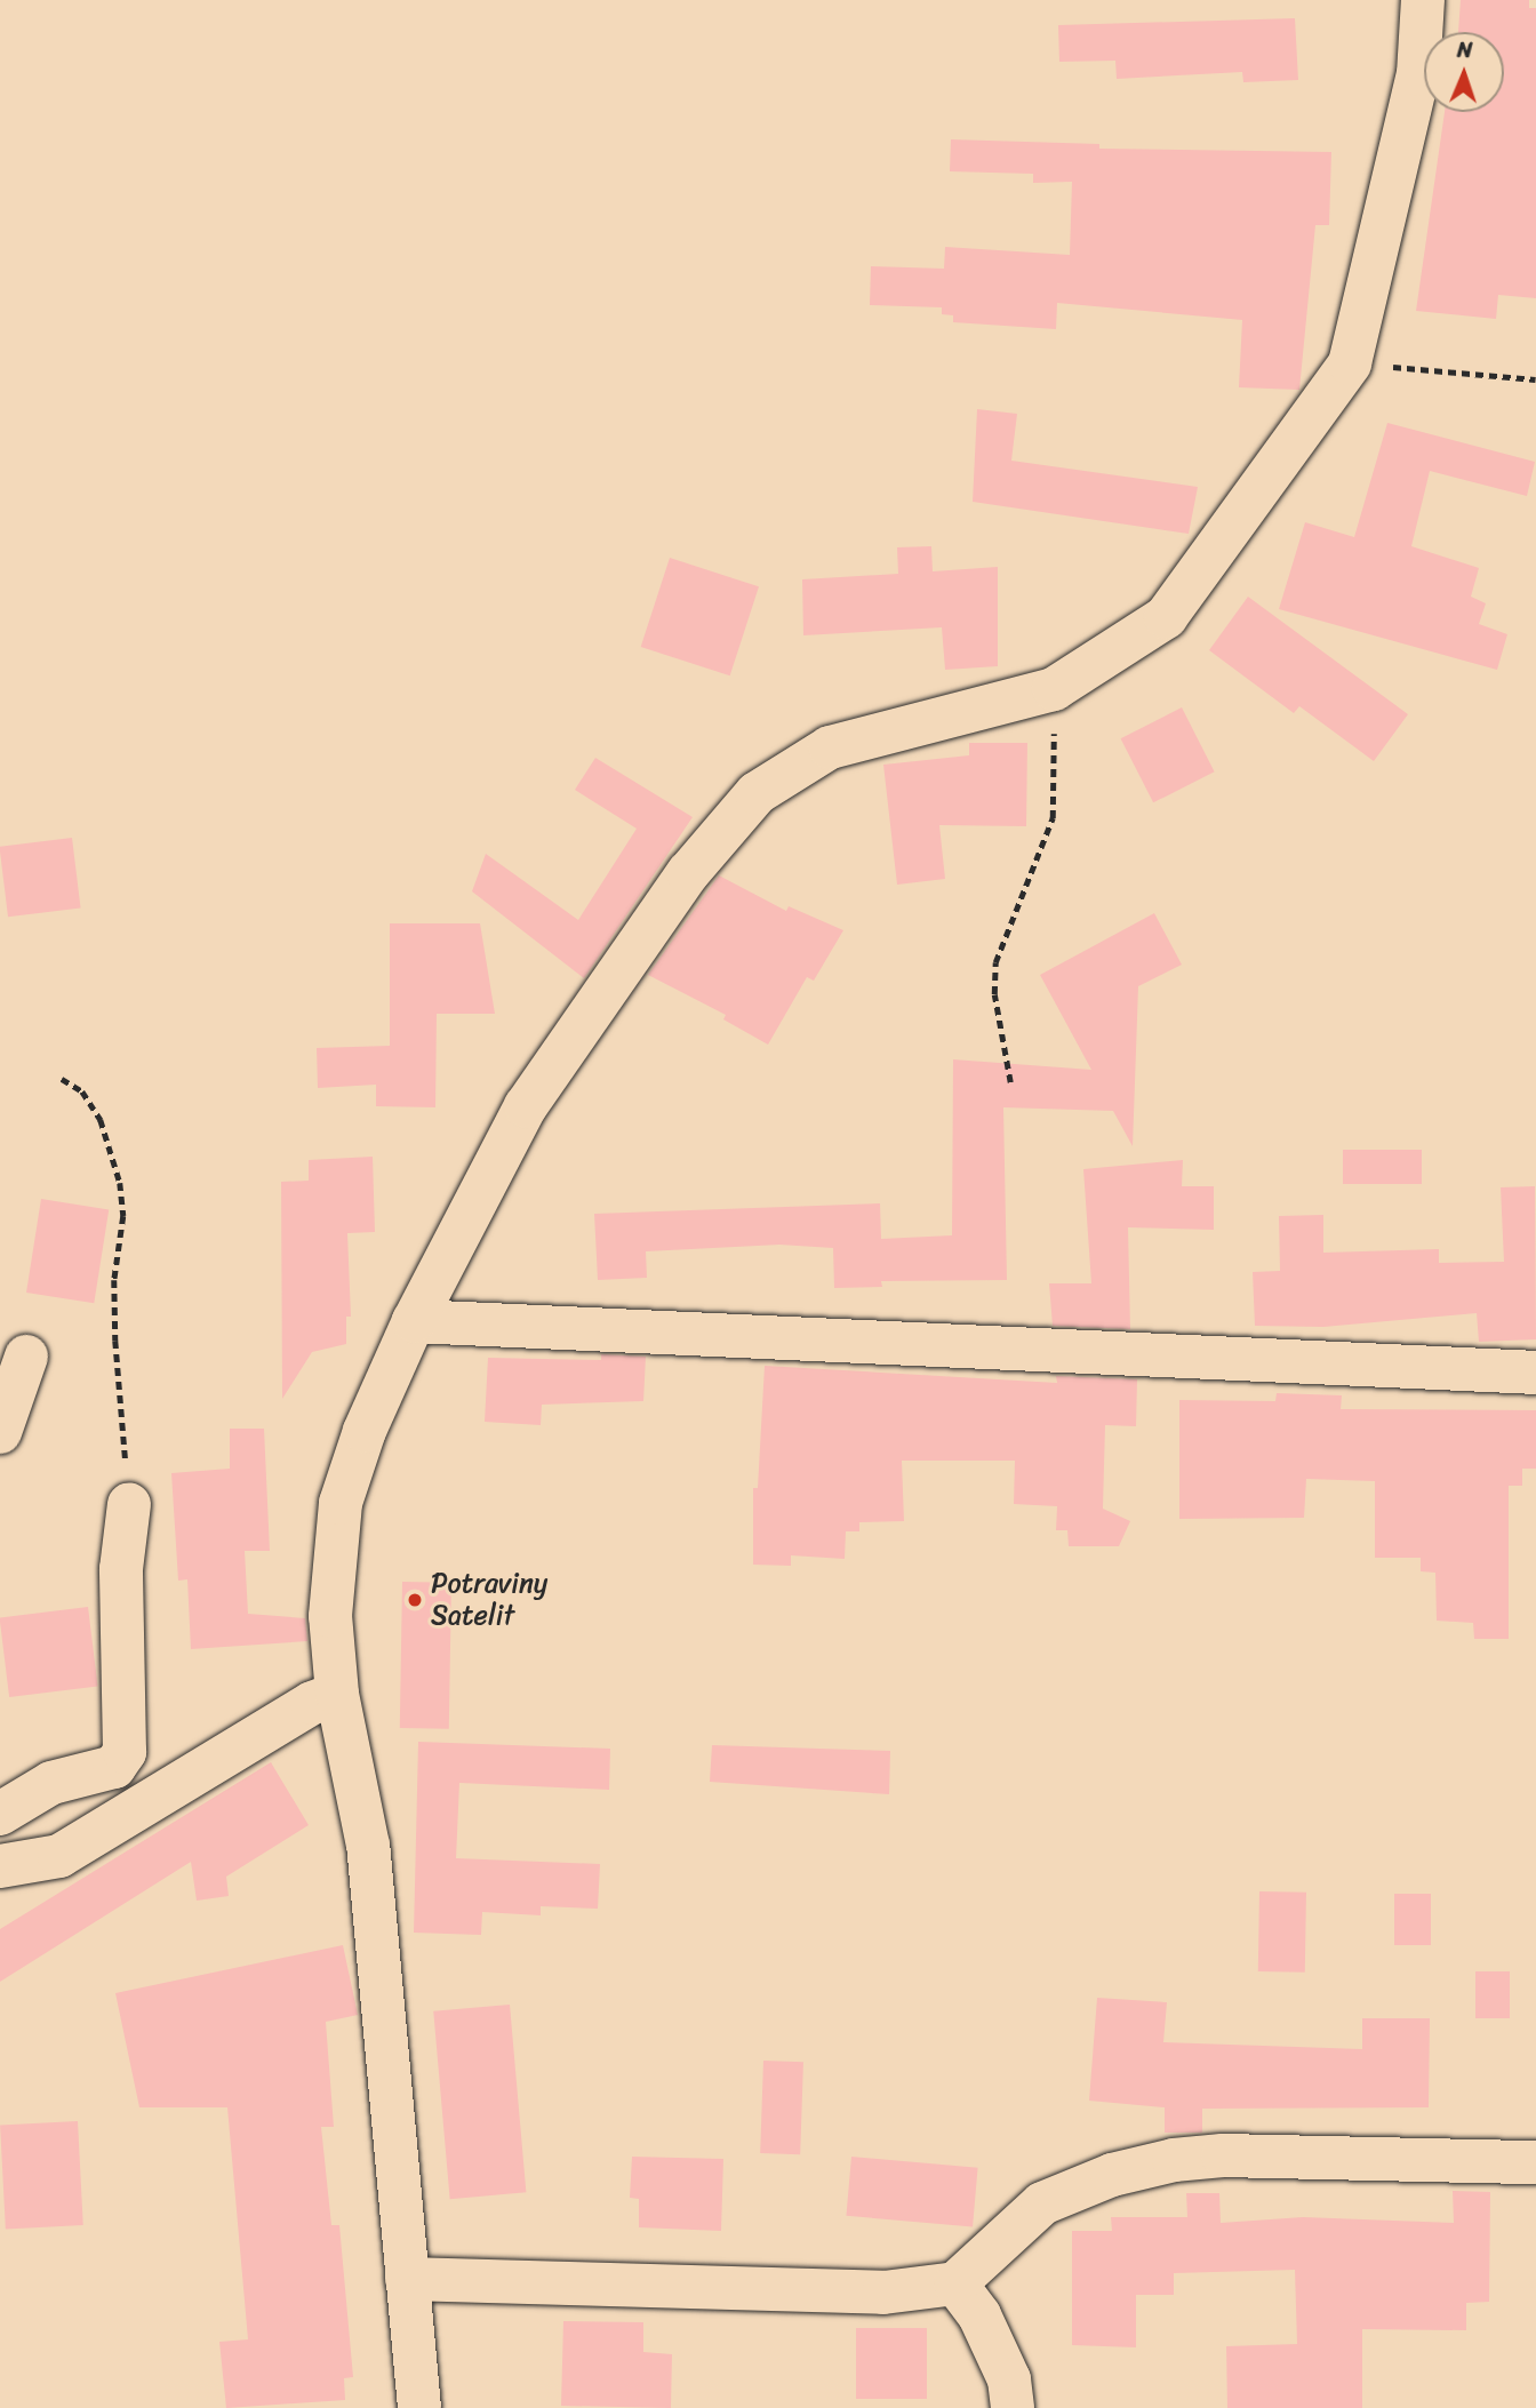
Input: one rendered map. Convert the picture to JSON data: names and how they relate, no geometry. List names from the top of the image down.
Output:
{
  "places": ["Potraviny Satelit"],
  "north": "top"
}
